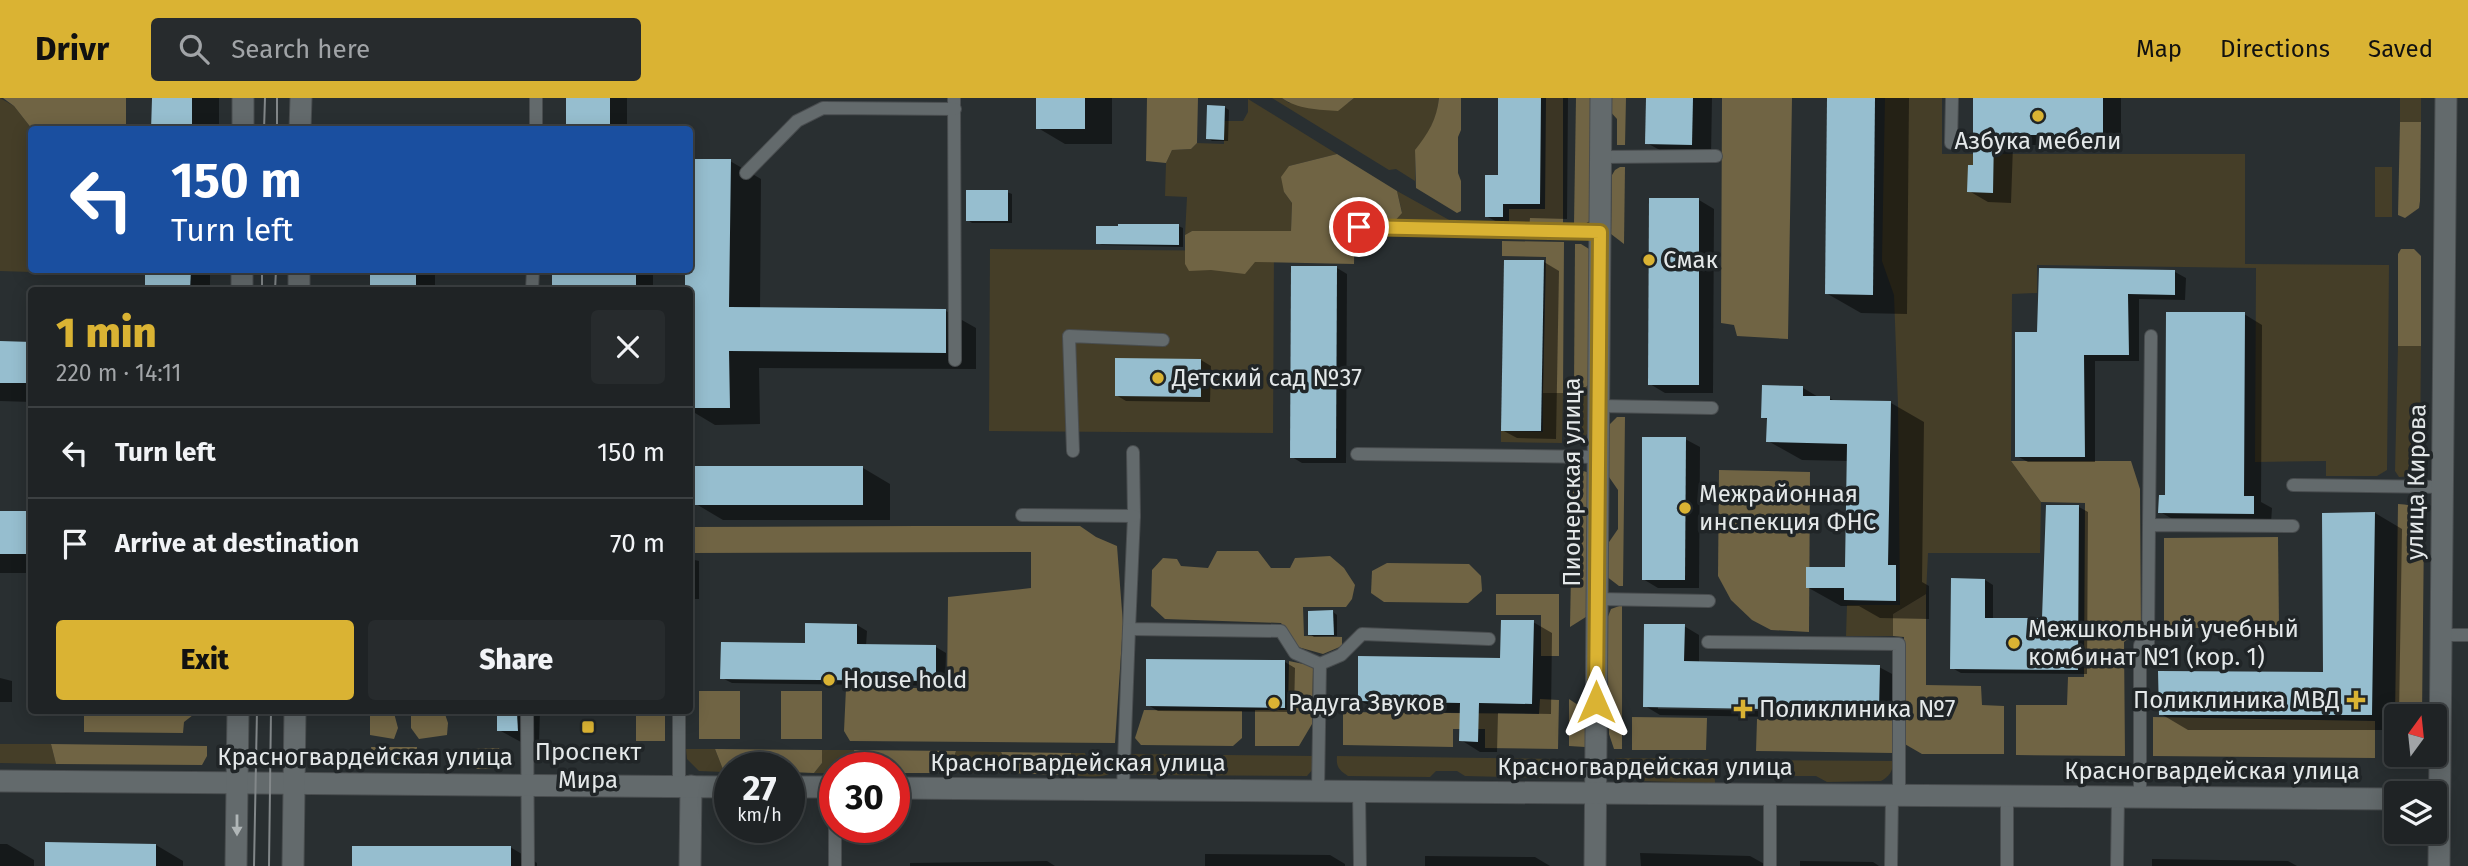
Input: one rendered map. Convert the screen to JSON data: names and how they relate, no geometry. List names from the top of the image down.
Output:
{
  "streets": {
    "street": ["Пионерская улица", "улица Кирова", "Красногвардейская улица"]
  },
  "crossings": [
    ["Пионерская улица", "Красногвардейская улица"]
  ],
  "places": {
    "other": [
      "Азбука мебели",
      "Смак",
      "Детский сад №37",
      "Межрайонная инспекция ФНС",
      "Межшкольный учебный комбинат №1 (кор. 1)",
      "House hold",
      "Радуга Звуков"
    ],
    "health": ["Поликлиника МВД", "Поликлиника №7"],
    "transit": ["Проспект Мира"]
  },
  "north": "top",
  "page": {
    "header": "Drivr",
    "search": "Search here",
    "nav": ["Map", "Directions", "Saved"],
    "turn": ["150 m", "Turn left"],
    "heading": ["1 min", "220 m · 14:11"],
    "list": [
      {
        "name": "Turn left",
        "value": "150 m"
      },
      {
        "name": "Arrive at destination",
        "value": "70 m"
      }
    ],
    "buttons": ["Exit", "Share"],
    "speed": "27 km/h",
    "limit": "30"
  }
}
